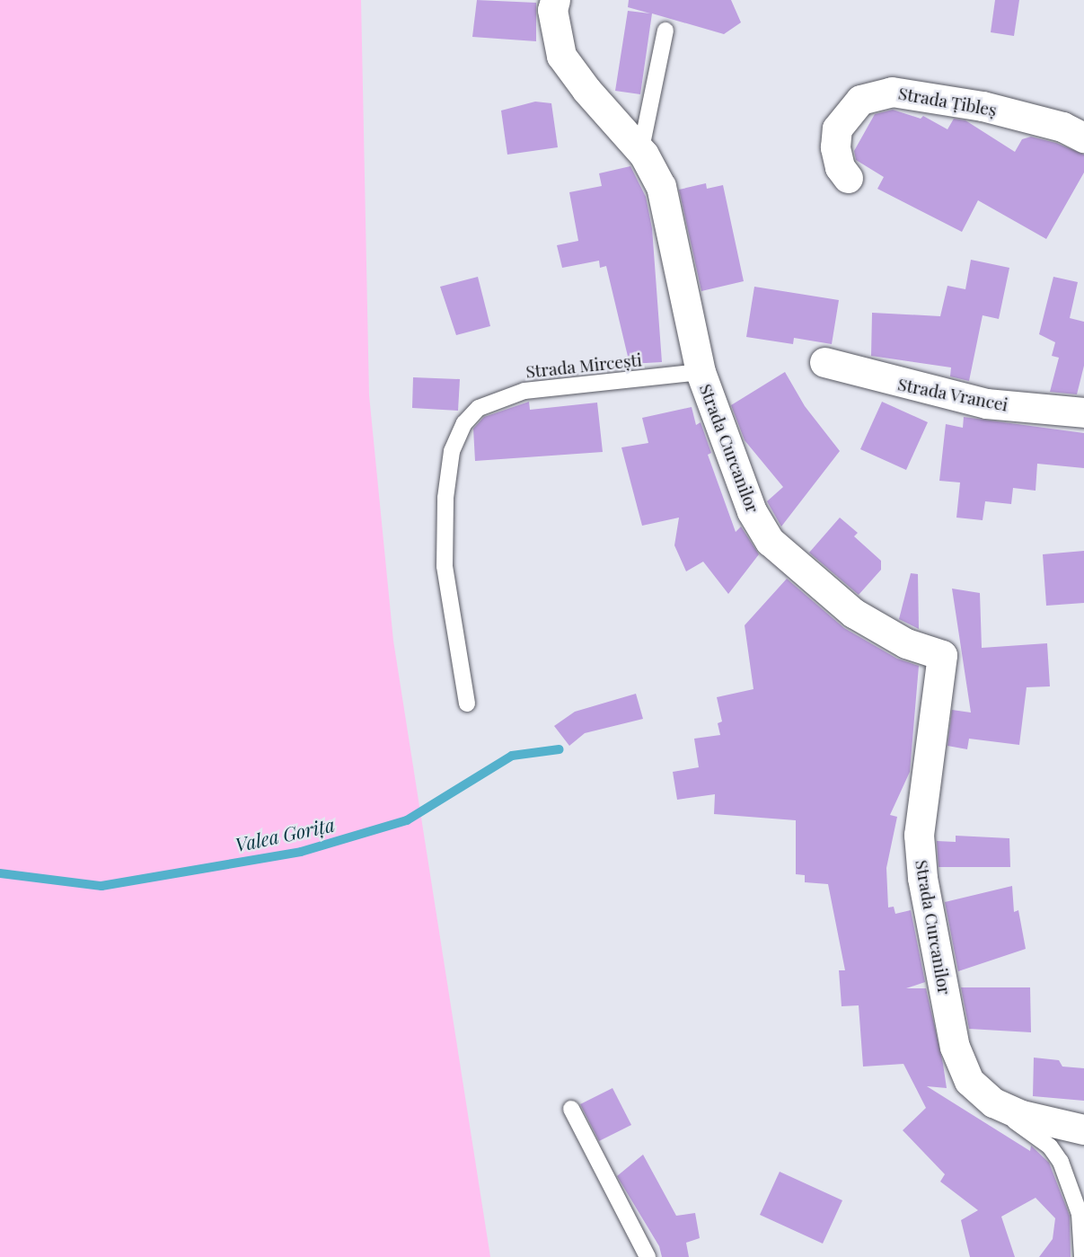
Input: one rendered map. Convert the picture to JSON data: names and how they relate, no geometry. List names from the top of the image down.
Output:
{
  "streets": {
    "street": ["Strada Țibleș", "Strada Vrancei", "Strada Curcanilor"],
    "lane": ["Strada Mircești"]
  },
  "crossings": [
    ["Strada Mircești", "Strada Curcanilor"]
  ],
  "water": ["Valea Gorița"]
}
